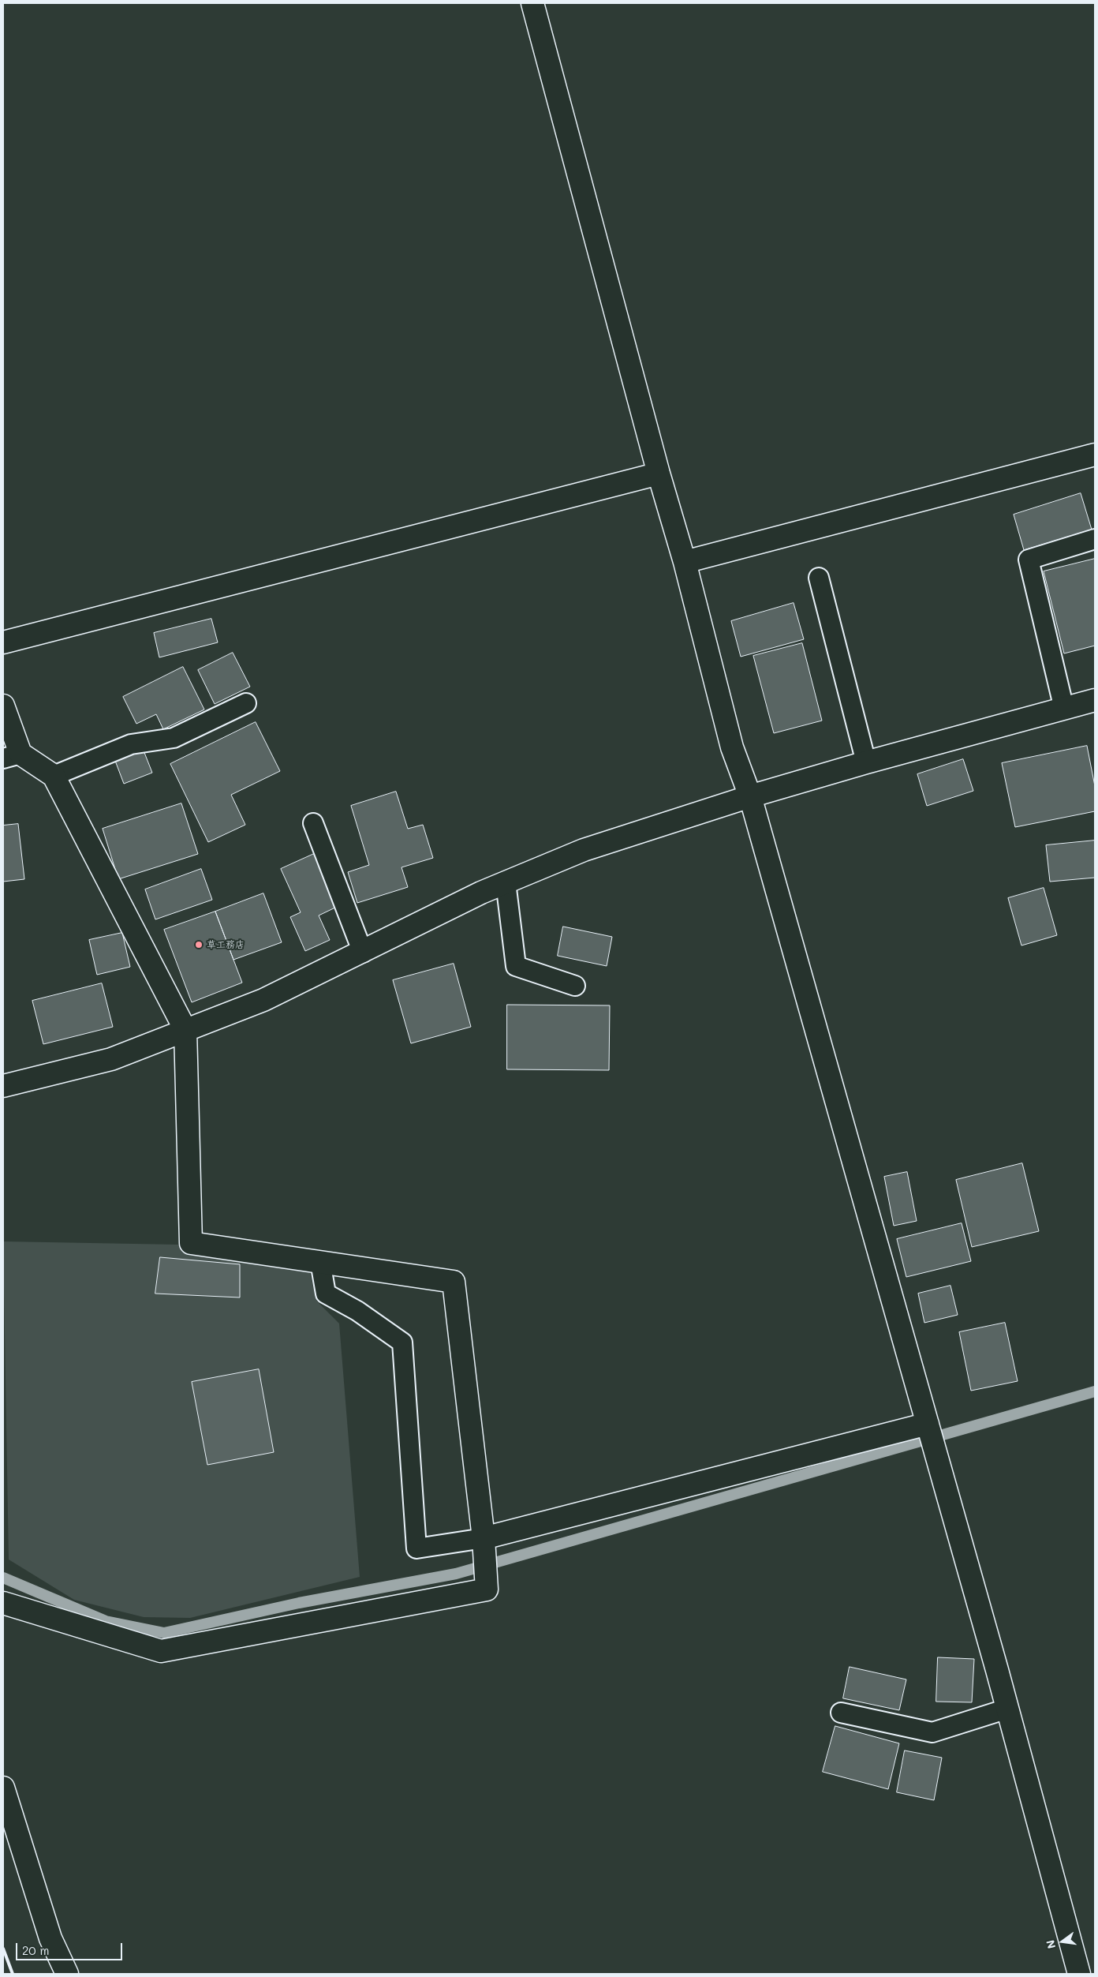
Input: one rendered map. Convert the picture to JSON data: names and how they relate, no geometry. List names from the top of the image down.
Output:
{
  "places": ["草工務店"],
  "scale_bar": "20 m",
  "north": "left"
}
